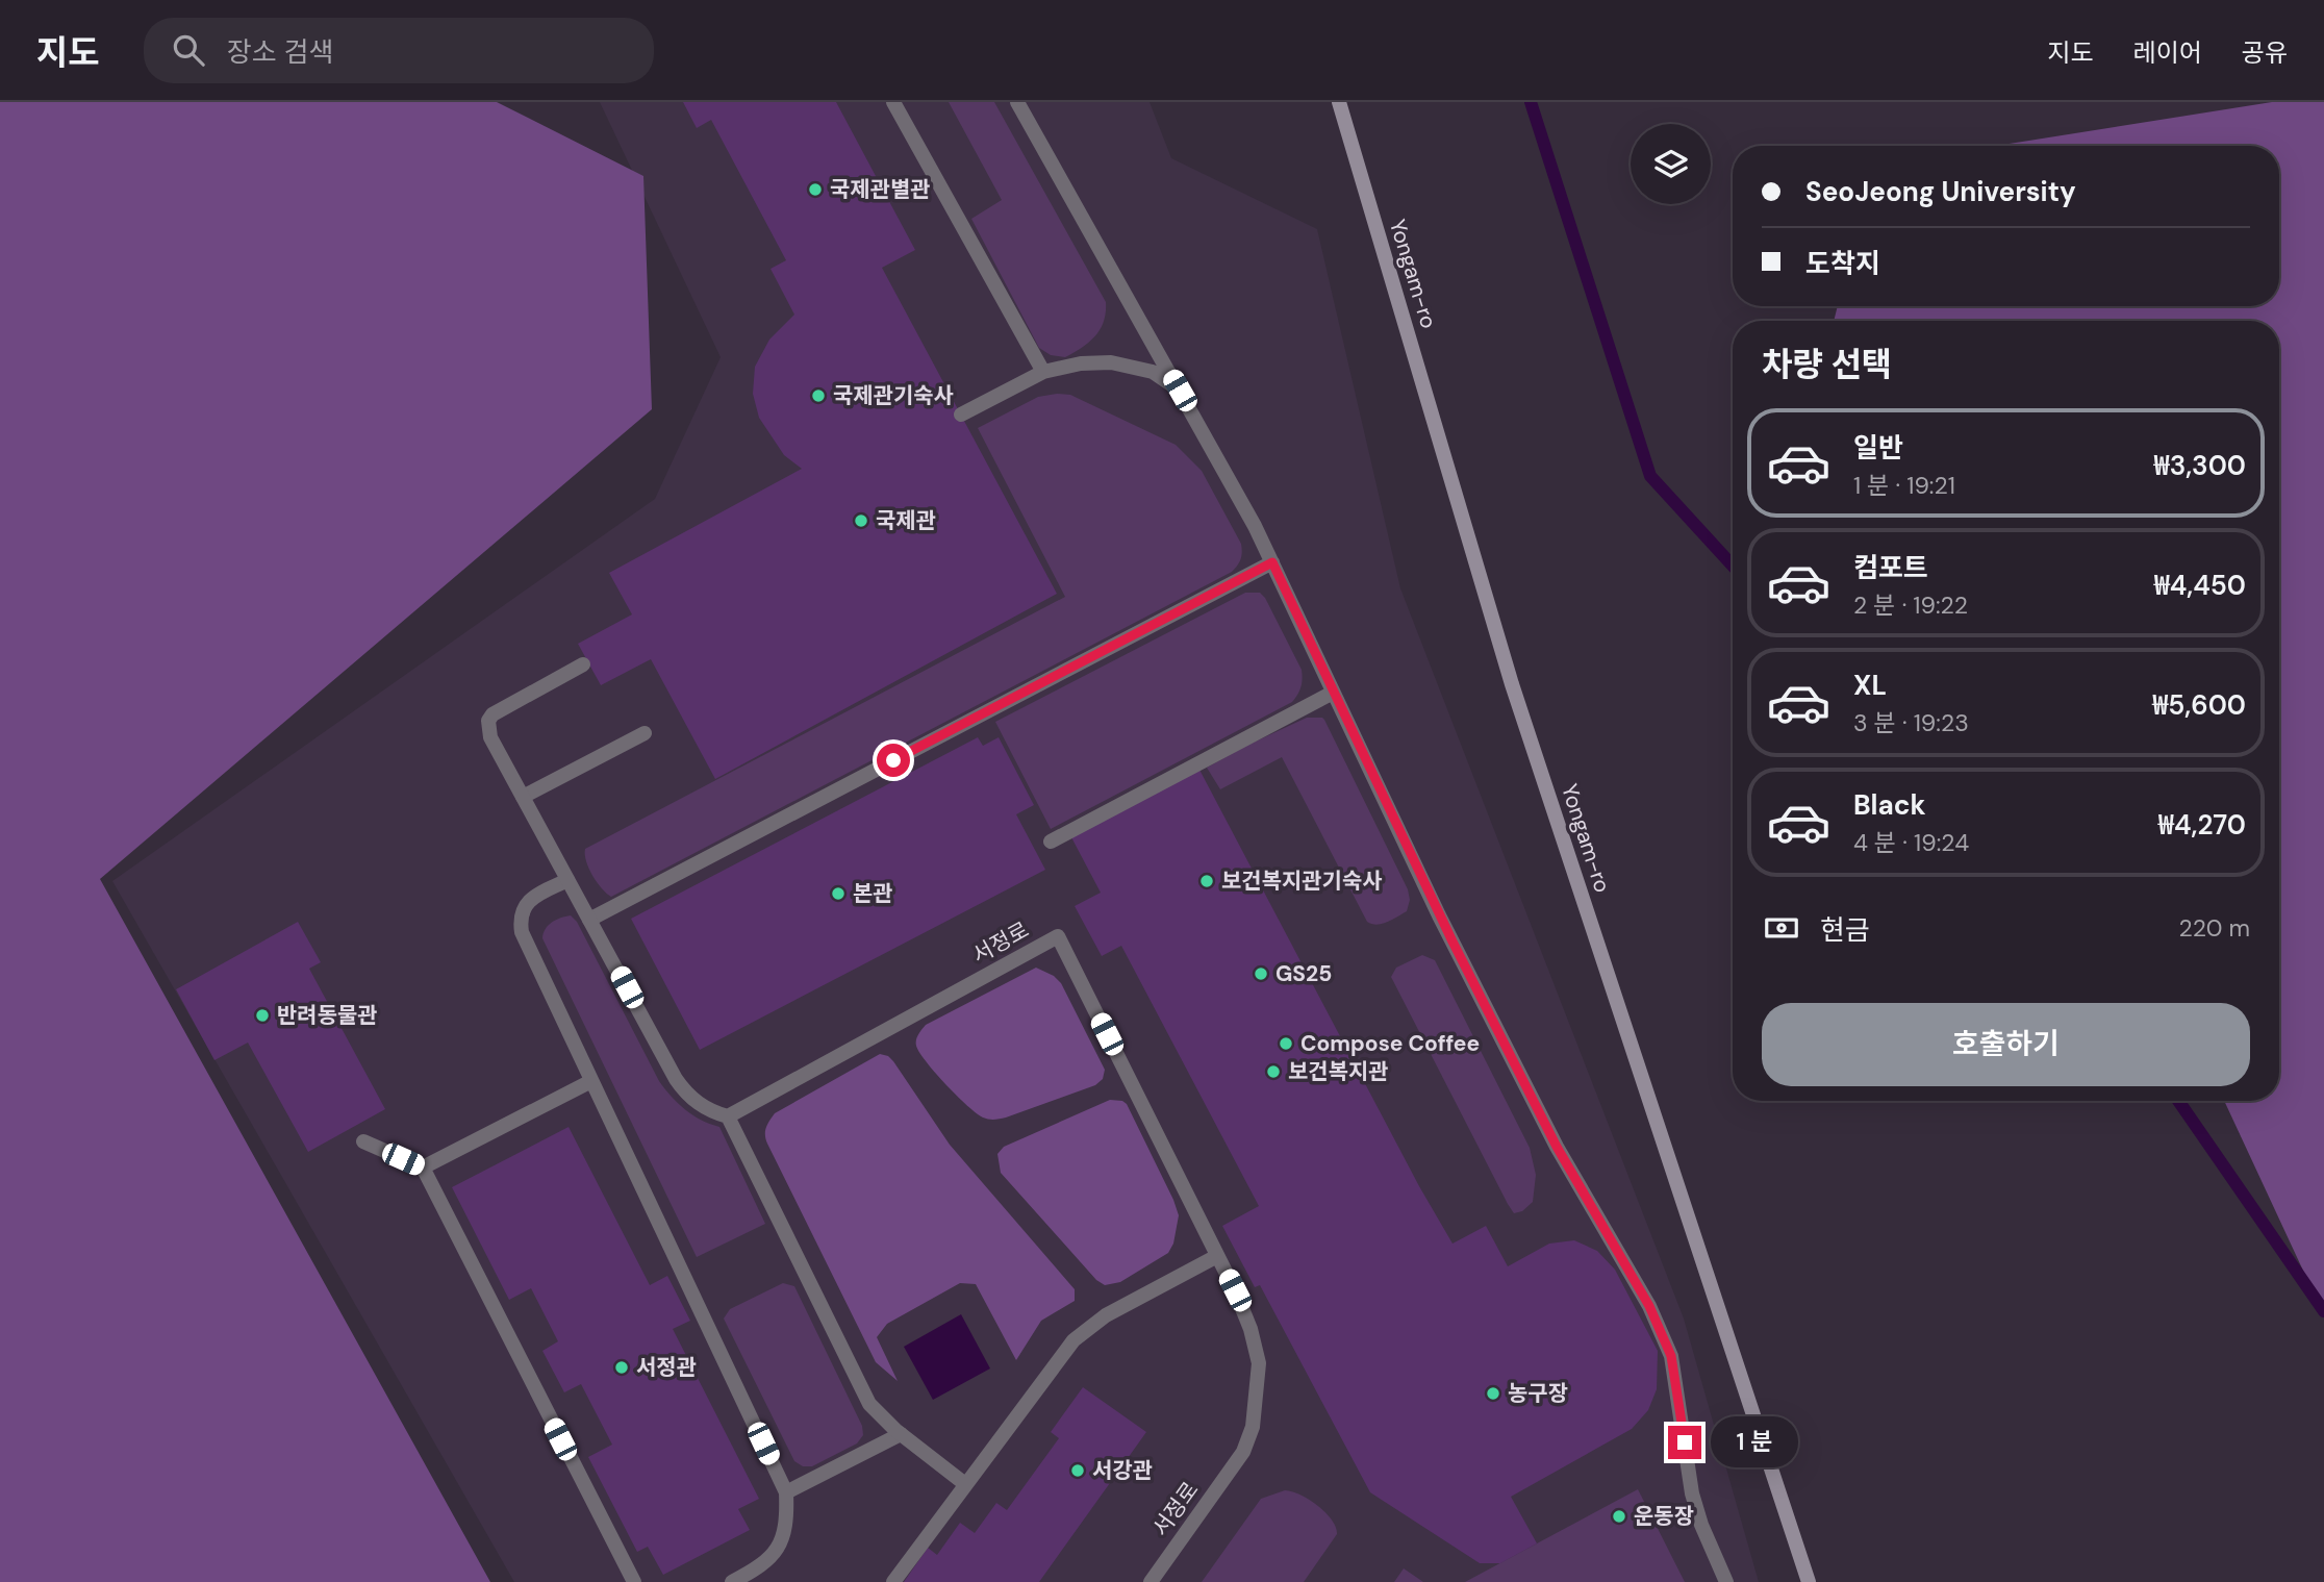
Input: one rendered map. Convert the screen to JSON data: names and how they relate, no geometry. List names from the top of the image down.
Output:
{
  "streets": {
    "street": ["Yongam-ro", "서정로"]
  },
  "places": [
    "국제관별관",
    "국제관기숙사",
    "국제관",
    "보건복지관기숙사",
    "본관",
    "GS25",
    "반려동물관",
    "Compose Coffee",
    "보건복지관",
    "서정관",
    "농구장",
    "서강관",
    "운동장"
  ],
  "page": {
    "header": "지도",
    "search": "장소 검색",
    "nav": ["지도", "레이어", "공유"],
    "banner": ["SeoJeong University", "도착지"],
    "heading": "차량 선택",
    "list": [
      {
        "name": "일반",
        "note": "1 분 · 19:21",
        "value": "₩3,300"
      },
      {
        "name": "컴포트",
        "note": "2 분 · 19:22",
        "value": "₩4,450"
      },
      {
        "name": "XL",
        "note": "3 분 · 19:23",
        "value": "₩5,600"
      },
      {
        "name": "Black",
        "note": "4 분 · 19:24",
        "value": "₩4,270"
      }
    ],
    "pay": ["현금", "220 m"],
    "buttons": "호출하기",
    "bubble": "1 분"
  }
}
